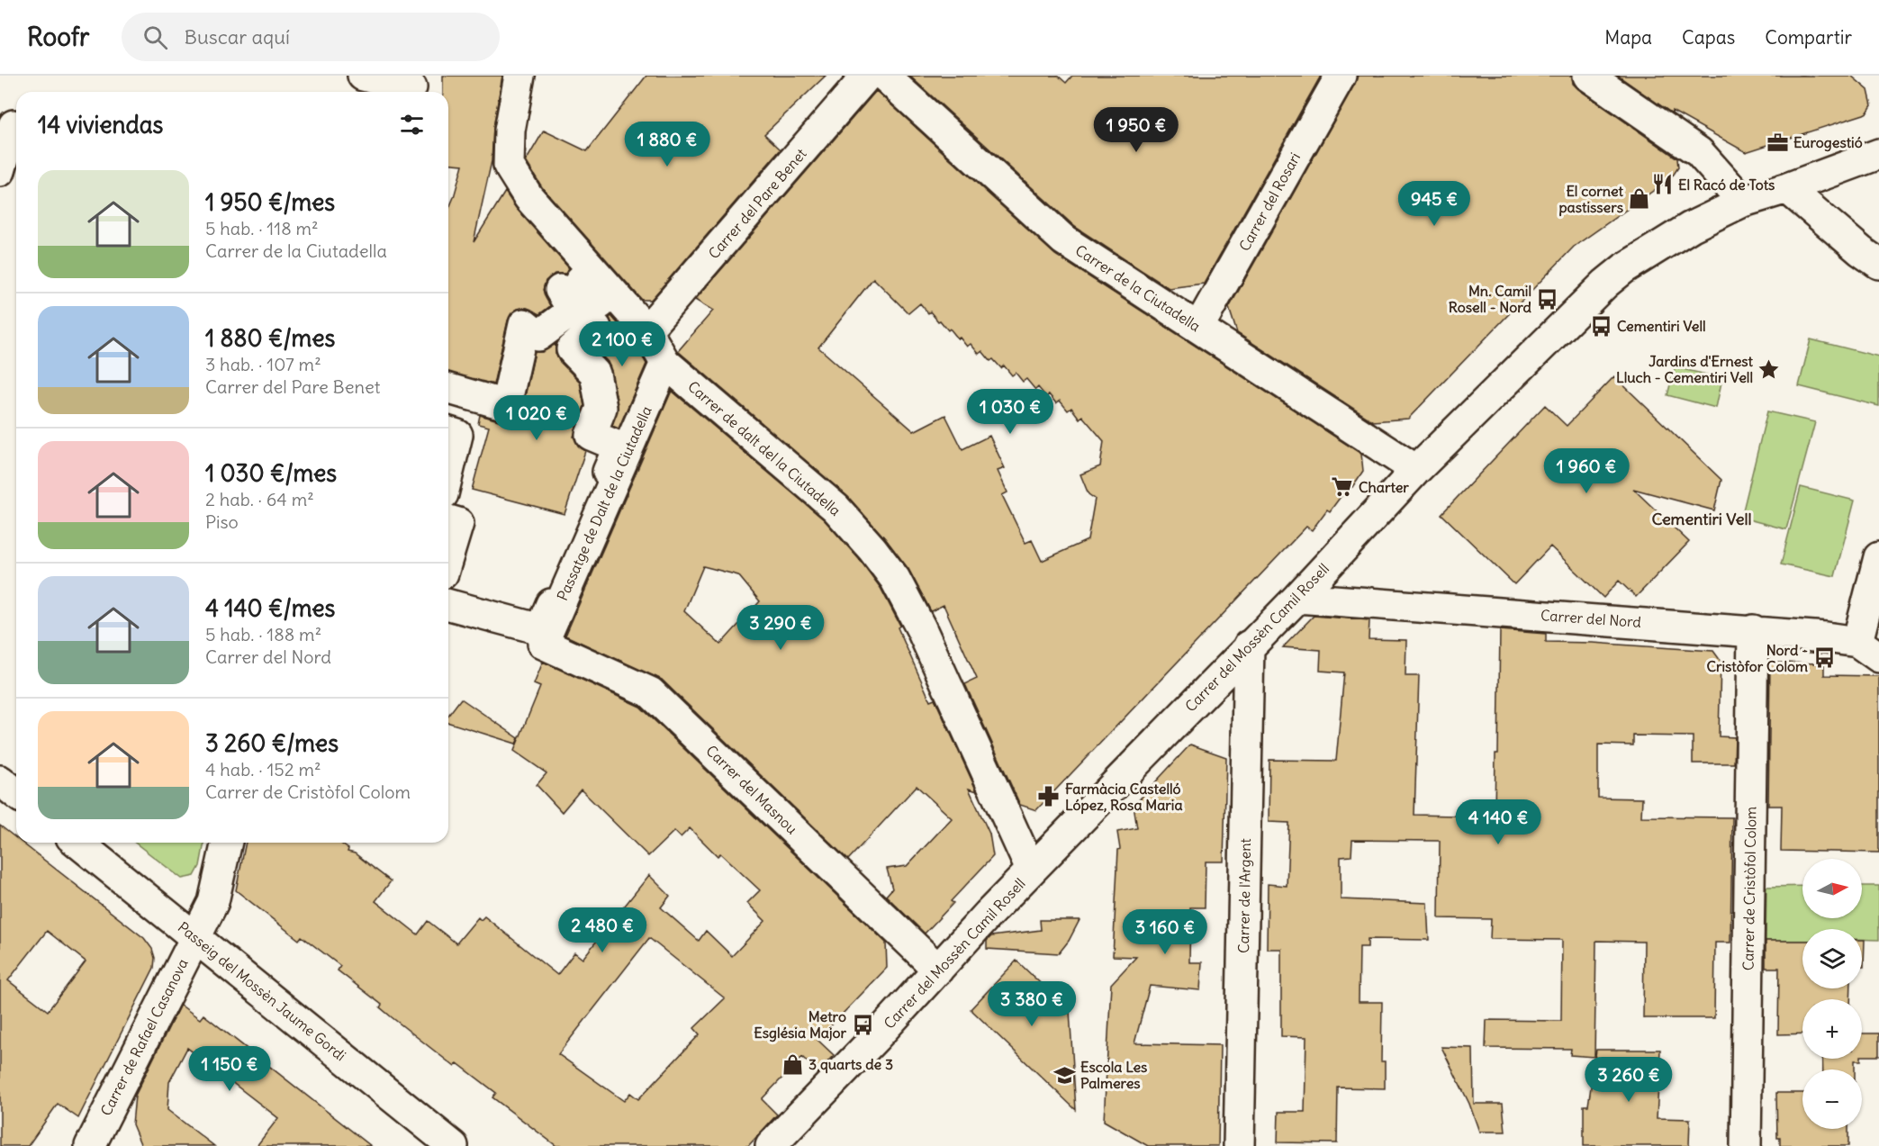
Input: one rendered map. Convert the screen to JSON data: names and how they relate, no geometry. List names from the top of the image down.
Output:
{
  "streets": {
    "street": [
      "Carrer del Rosari",
      "Carrer del Pare Benet",
      "Carrer de la Ciutadella",
      "Carrer de dalt del la Ciutadella",
      "Passatge de Dalt de la Ciutadella",
      "Carrer del Nord",
      "Carrer del Mossèn Camil Rosell",
      "Carrer del Masnou",
      "Carrer de Cristòfol Colom",
      "Carrer de l'Argent",
      "Passeig del Mossèn Jaume Gordi",
      "Carrer de Rafael Casanova"
    ]
  },
  "crossings": [
    ["Carrer del Rosari", "Carrer de la Ciutadella"],
    ["Carrer del Pare Benet", "Carrer de dalt del la Ciutadella"],
    ["Carrer de la Ciutadella", "Carrer del Mossèn Camil Rosell"],
    ["Carrer de dalt del la Ciutadella", "Passatge de Dalt de la Ciutadella"],
    ["Carrer de dalt del la Ciutadella", "Carrer del Mossèn Camil Rosell"],
    ["Passatge de Dalt de la Ciutadella", "Carrer del Masnou"],
    ["Carrer del Nord", "Carrer del Mossèn Camil Rosell"],
    ["Carrer del Nord", "Carrer de Cristòfol Colom"],
    ["Carrer del Mossèn Camil Rosell", "Carrer del Masnou"],
    ["Carrer del Mossèn Camil Rosell", "Carrer de l'Argent"],
    ["Passeig del Mossèn Jaume Gordi", "Carrer de Rafael Casanova"]
  ],
  "districts": ["Cementiri Vell"],
  "places": {
    "office": ["Eurogestió"],
    "restaurant": ["El Racó de Tots"],
    "shop": ["El cornet pastissers", "3 quarts de 3"],
    "bus stop": [
      "Mn. Camil Rosell - Nord",
      "Cementiri Vell",
      "Nord - Cristòfor Colom",
      "Metro Església Major"
    ],
    "place": ["Jardins d'Ernest Lluch - Cementiri Vell"],
    "supermarket": ["Charter"],
    "pharmacy": ["Farmàcia Castelló López, Rosa Maria"],
    "school or university": ["Escola Les Palmeres"]
  },
  "north": "right",
  "page": {
    "header": "Roofr",
    "search": "Buscar aquí",
    "nav": ["Mapa", "Capas", "Compartir"],
    "heading": "14 viviendas",
    "price": [
      "1 950 €",
      "1 880 €",
      "945 €",
      "2 100 €",
      "1 030 €",
      "1 020 €",
      "1 960 €",
      "3 290 €",
      "4 140 €",
      "2 480 €",
      "3 160 €",
      "3 380 €",
      "1 150 €",
      "3 260 €"
    ],
    "list": [
      {
        "name": "1 950 €/mes",
        "note": "5 hab. · 118 m² · Carrer de la Ciutadella"
      },
      {
        "name": "1 880 €/mes",
        "note": "3 hab. · 107 m² · Carrer del Pare Benet"
      },
      {
        "name": "1 030 €/mes",
        "note": "2 hab. · 64 m² · Piso"
      },
      {
        "name": "4 140 €/mes",
        "note": "5 hab. · 188 m² · Carrer del Nord"
      },
      {
        "name": "3 260 €/mes",
        "note": "4 hab. · 152 m² · Carrer de Cristòfol Colom"
      }
    ],
    "map_buttons": ["+", "−"]
  }
}
